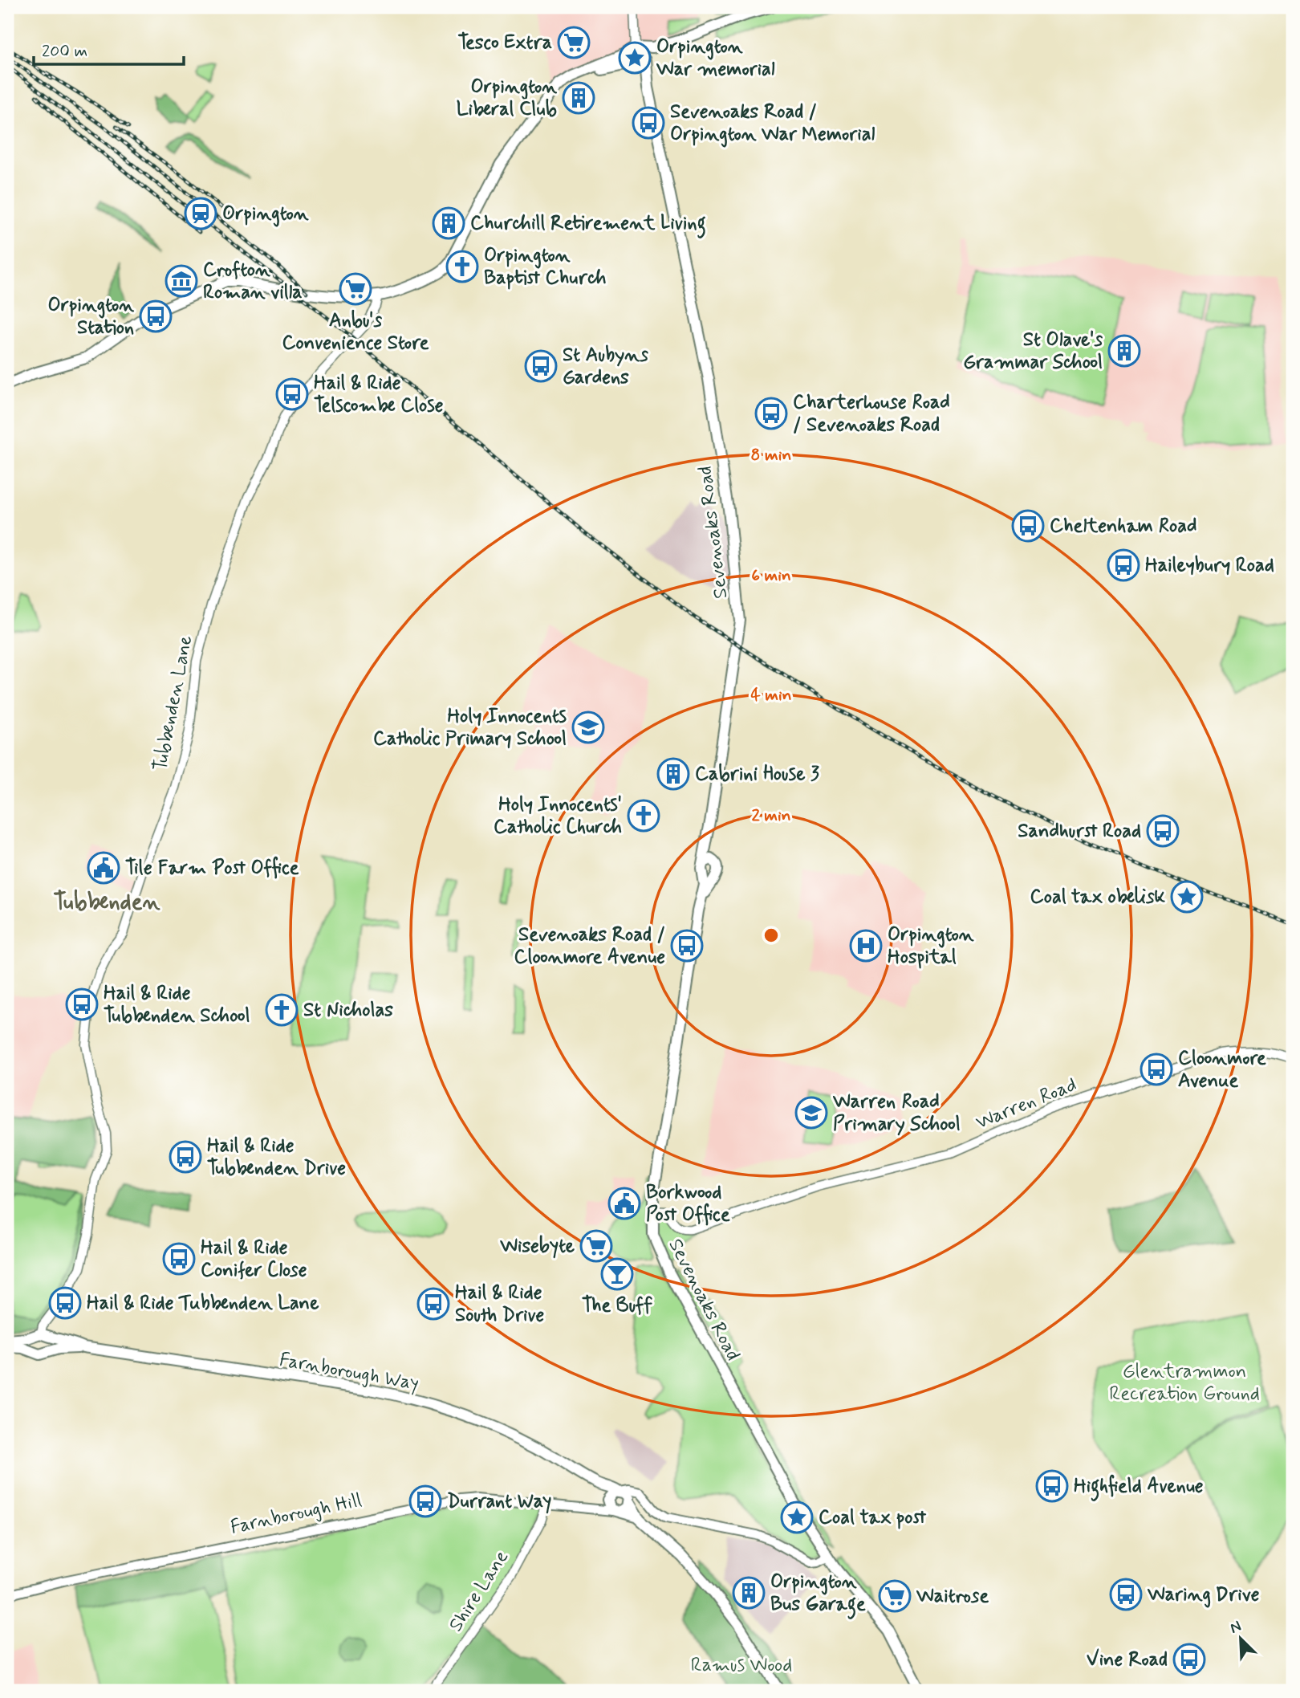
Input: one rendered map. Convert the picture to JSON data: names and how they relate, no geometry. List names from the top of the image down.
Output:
{
  "streets": {
    "main road": ["Sevenoaks Road", "Farnborough Way", "Farnborough Hill"],
    "street": ["Tubbenden Lane", "Warren Road", "Shire Lane"]
  },
  "crossings": [
    ["Sevenoaks Road", "Warren Road"],
    ["Tubbenden Lane", "Farnborough Way"],
    ["Farnborough Way", "Farnborough Hill"],
    ["Farnborough Hill", "Shire Lane"]
  ],
  "districts": ["Tubbenden"],
  "parks": ["Glentrammon Recreation Ground", "Ramus Wood"],
  "places": {
    "supermarket": [
      "Tesco Extra",
      "Anbu's Convenience Store",
      "Wisebyte",
      "Waitrose"
    ],
    "place": ["Orpington War memorial", "Coal tax obelisk", "Coal tax post"],
    "building": [
      "Orpington Liberal Club",
      "Churchill Retirement Living",
      "St Olave's Grammar School",
      "Cabrini House 3",
      "Orpington Bus Garage"
    ],
    "bus stop": [
      "Sevenoaks Road / Orpington War Memorial",
      "Orpington Station",
      "St Aubyns Gardens",
      "Hail & Ride Telscombe Close",
      "Charterhouse Road / Sevenoaks Road",
      "Cheltenham Road",
      "Haileybury Road",
      "Sandhurst Road",
      "Sevenoaks Road / Cloonmore Avenue",
      "Hail & Ride Tubbenden School",
      "Cloonmore Avenue",
      "Hail & Ride Tubbenden Drive",
      "Hail & Ride Conifer Close",
      "Hail & Ride Tubbenden Lane",
      "Hail & Ride South Drive",
      "Highfield Avenue",
      "Durrant Way",
      "Waring Drive",
      "Vine Road"
    ],
    "station": ["Orpington"],
    "church": ["Orpington Baptist Church", "Holy Innocents' Catholic Church", "St Nicholas"],
    "museum": ["Crofton Roman villa"],
    "school or university": ["Holy Innocents Catholic Primary School", "Warren Road Primary School"],
    "public building": ["Tile Farm Post Office", "Borkwood Post Office"],
    "hospital": ["Orpington Hospital"],
    "bar": ["The Buff"]
  },
  "scale_bar": "200 m",
  "north": "top left",
  "rings": [
    "8 min",
    "6 min",
    "4 min",
    "2 min"
  ]
}
